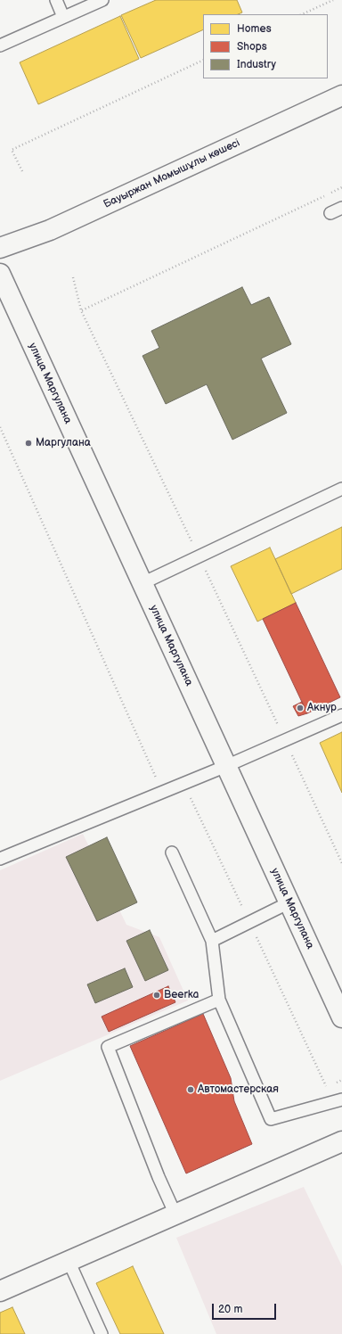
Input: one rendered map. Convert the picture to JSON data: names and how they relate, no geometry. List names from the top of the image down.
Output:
{
  "streets": {
    "street": ["Бауыржан Момышұлы көшесі", "улица Маргулана"]
  },
  "places": [
    "Маргулана",
    "Акнур",
    "Beerka",
    "Автомастерская"
  ],
  "legend": ["Homes", "Shops", "Industry"],
  "scale_bar": "20 m"
}
